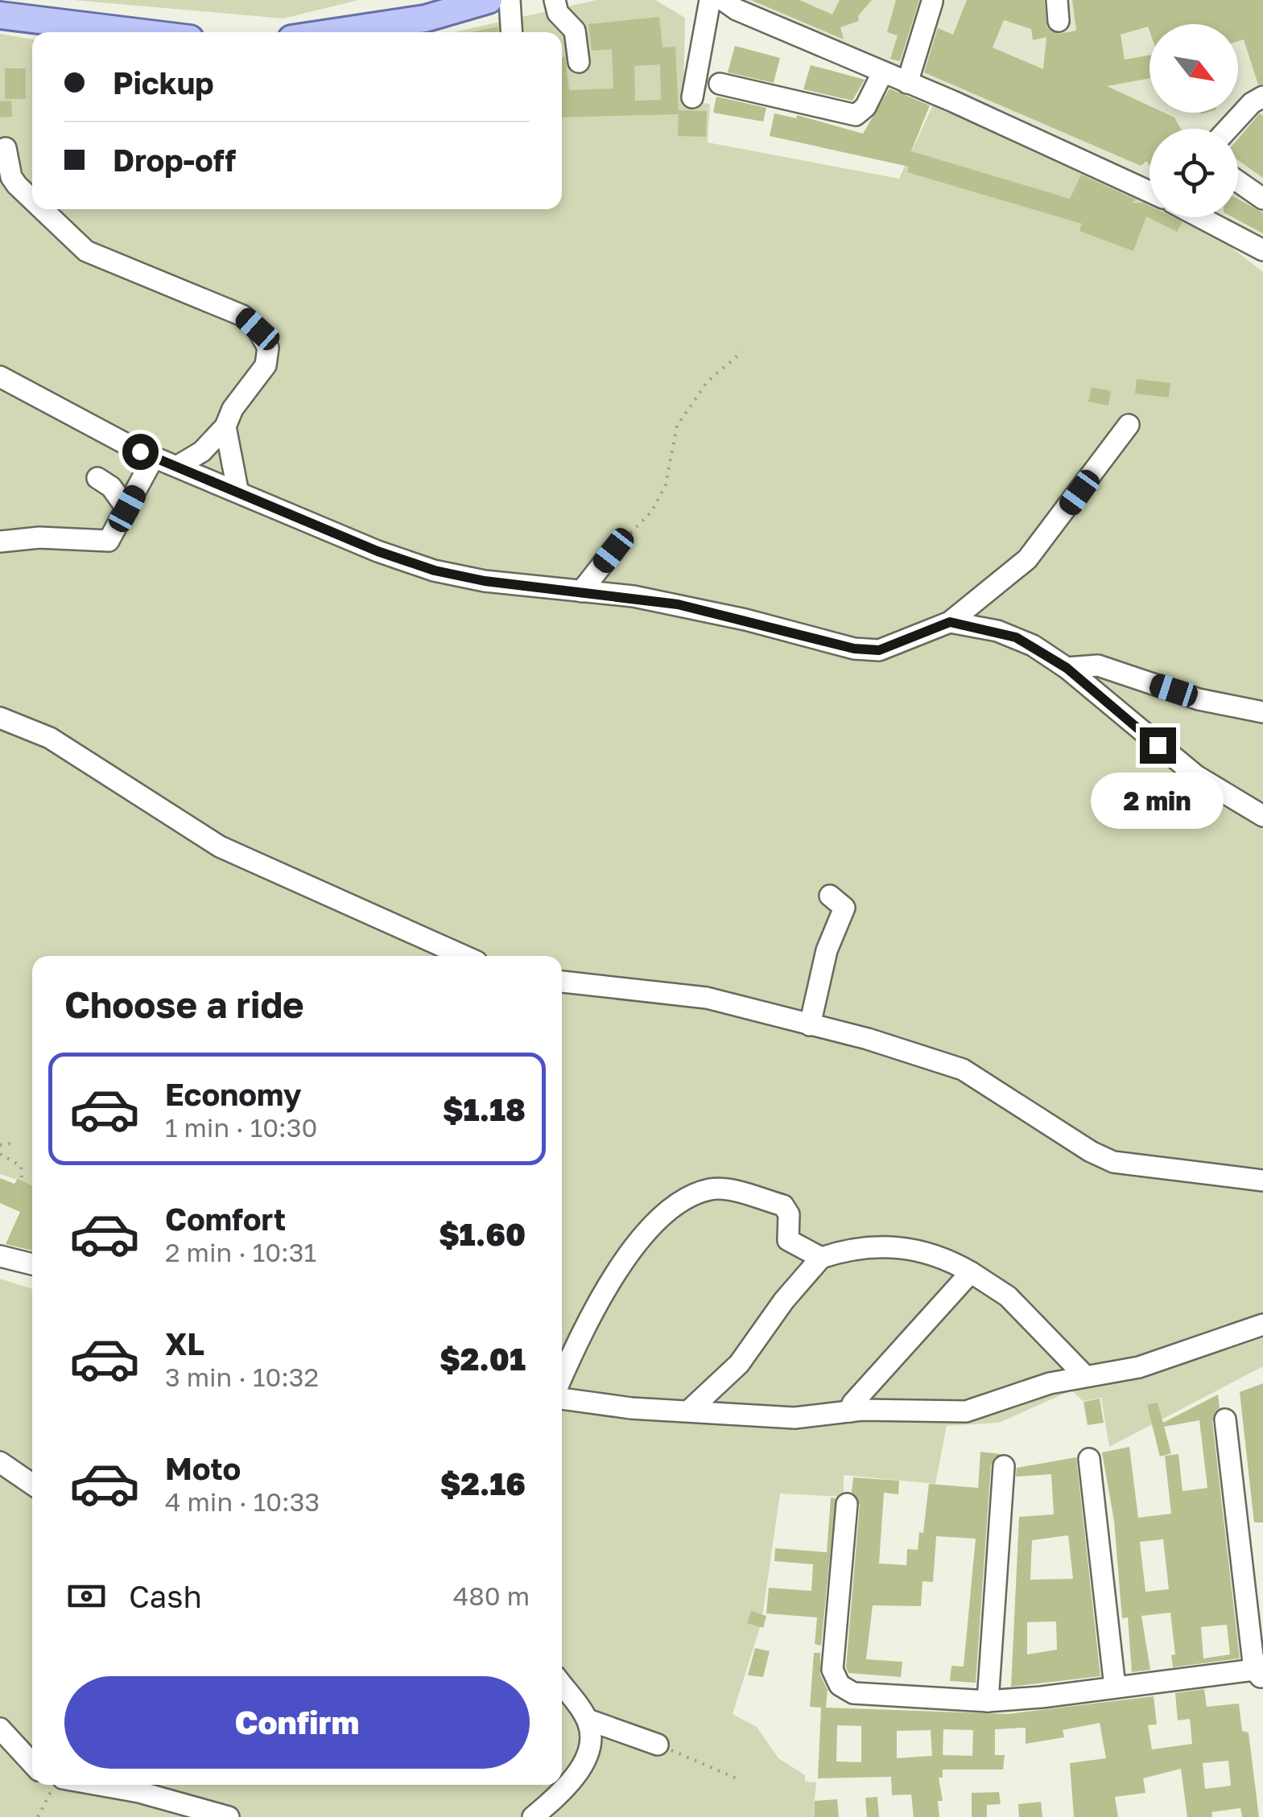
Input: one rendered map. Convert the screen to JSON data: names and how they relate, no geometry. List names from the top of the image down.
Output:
{
  "north": "bottom right",
  "page": {
    "banner": ["Pickup", "Drop-off"],
    "bubble": "2 min",
    "heading": "Choose a ride",
    "list": [
      {
        "name": "Economy",
        "note": "1 min · 10:30",
        "value": "$1.18"
      },
      {
        "name": "Comfort",
        "note": "2 min · 10:31",
        "value": "$1.60"
      },
      {
        "name": "XL",
        "note": "3 min · 10:32",
        "value": "$2.01"
      },
      {
        "name": "Moto",
        "note": "4 min · 10:33",
        "value": "$2.16"
      }
    ],
    "pay": ["Cash", "480 m"],
    "buttons": "Confirm"
  }
}
